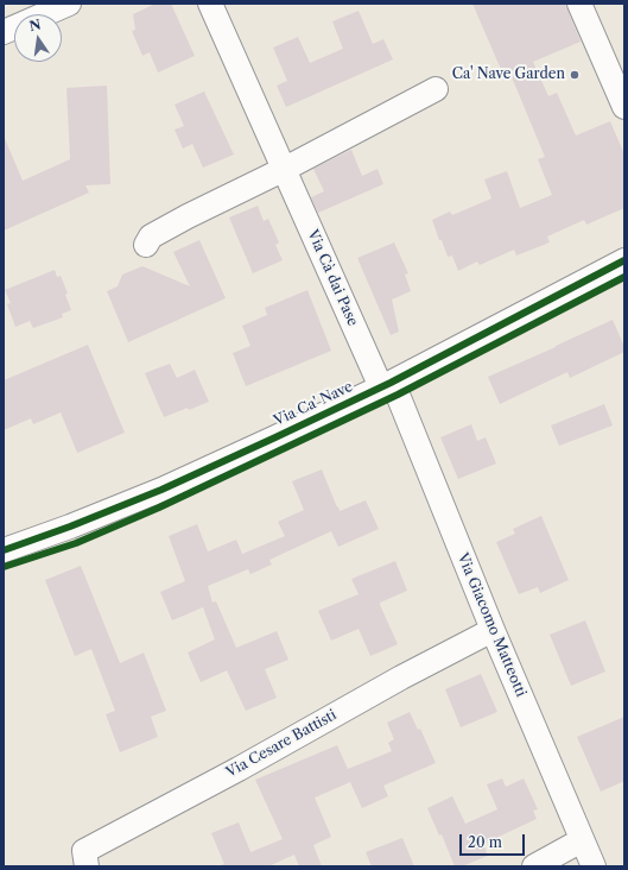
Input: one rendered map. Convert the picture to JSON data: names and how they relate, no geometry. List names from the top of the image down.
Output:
{
  "streets": {
    "street": [
      "Via Cà dai Pase",
      "Via Ca' Nave",
      "Via Giacomo Matteotti",
      "Via Cesare Battisti"
    ]
  },
  "crossings": [
    ["Via Cà dai Pase", "Via Ca' Nave"],
    ["Via Cà dai Pase", "Via Giacomo Matteotti"],
    ["Via Ca' Nave", "Via Giacomo Matteotti"],
    ["Via Giacomo Matteotti", "Via Cesare Battisti"]
  ],
  "places": ["Ca' Nave Garden"],
  "scale_bar": "20 m",
  "north": "top"
}
